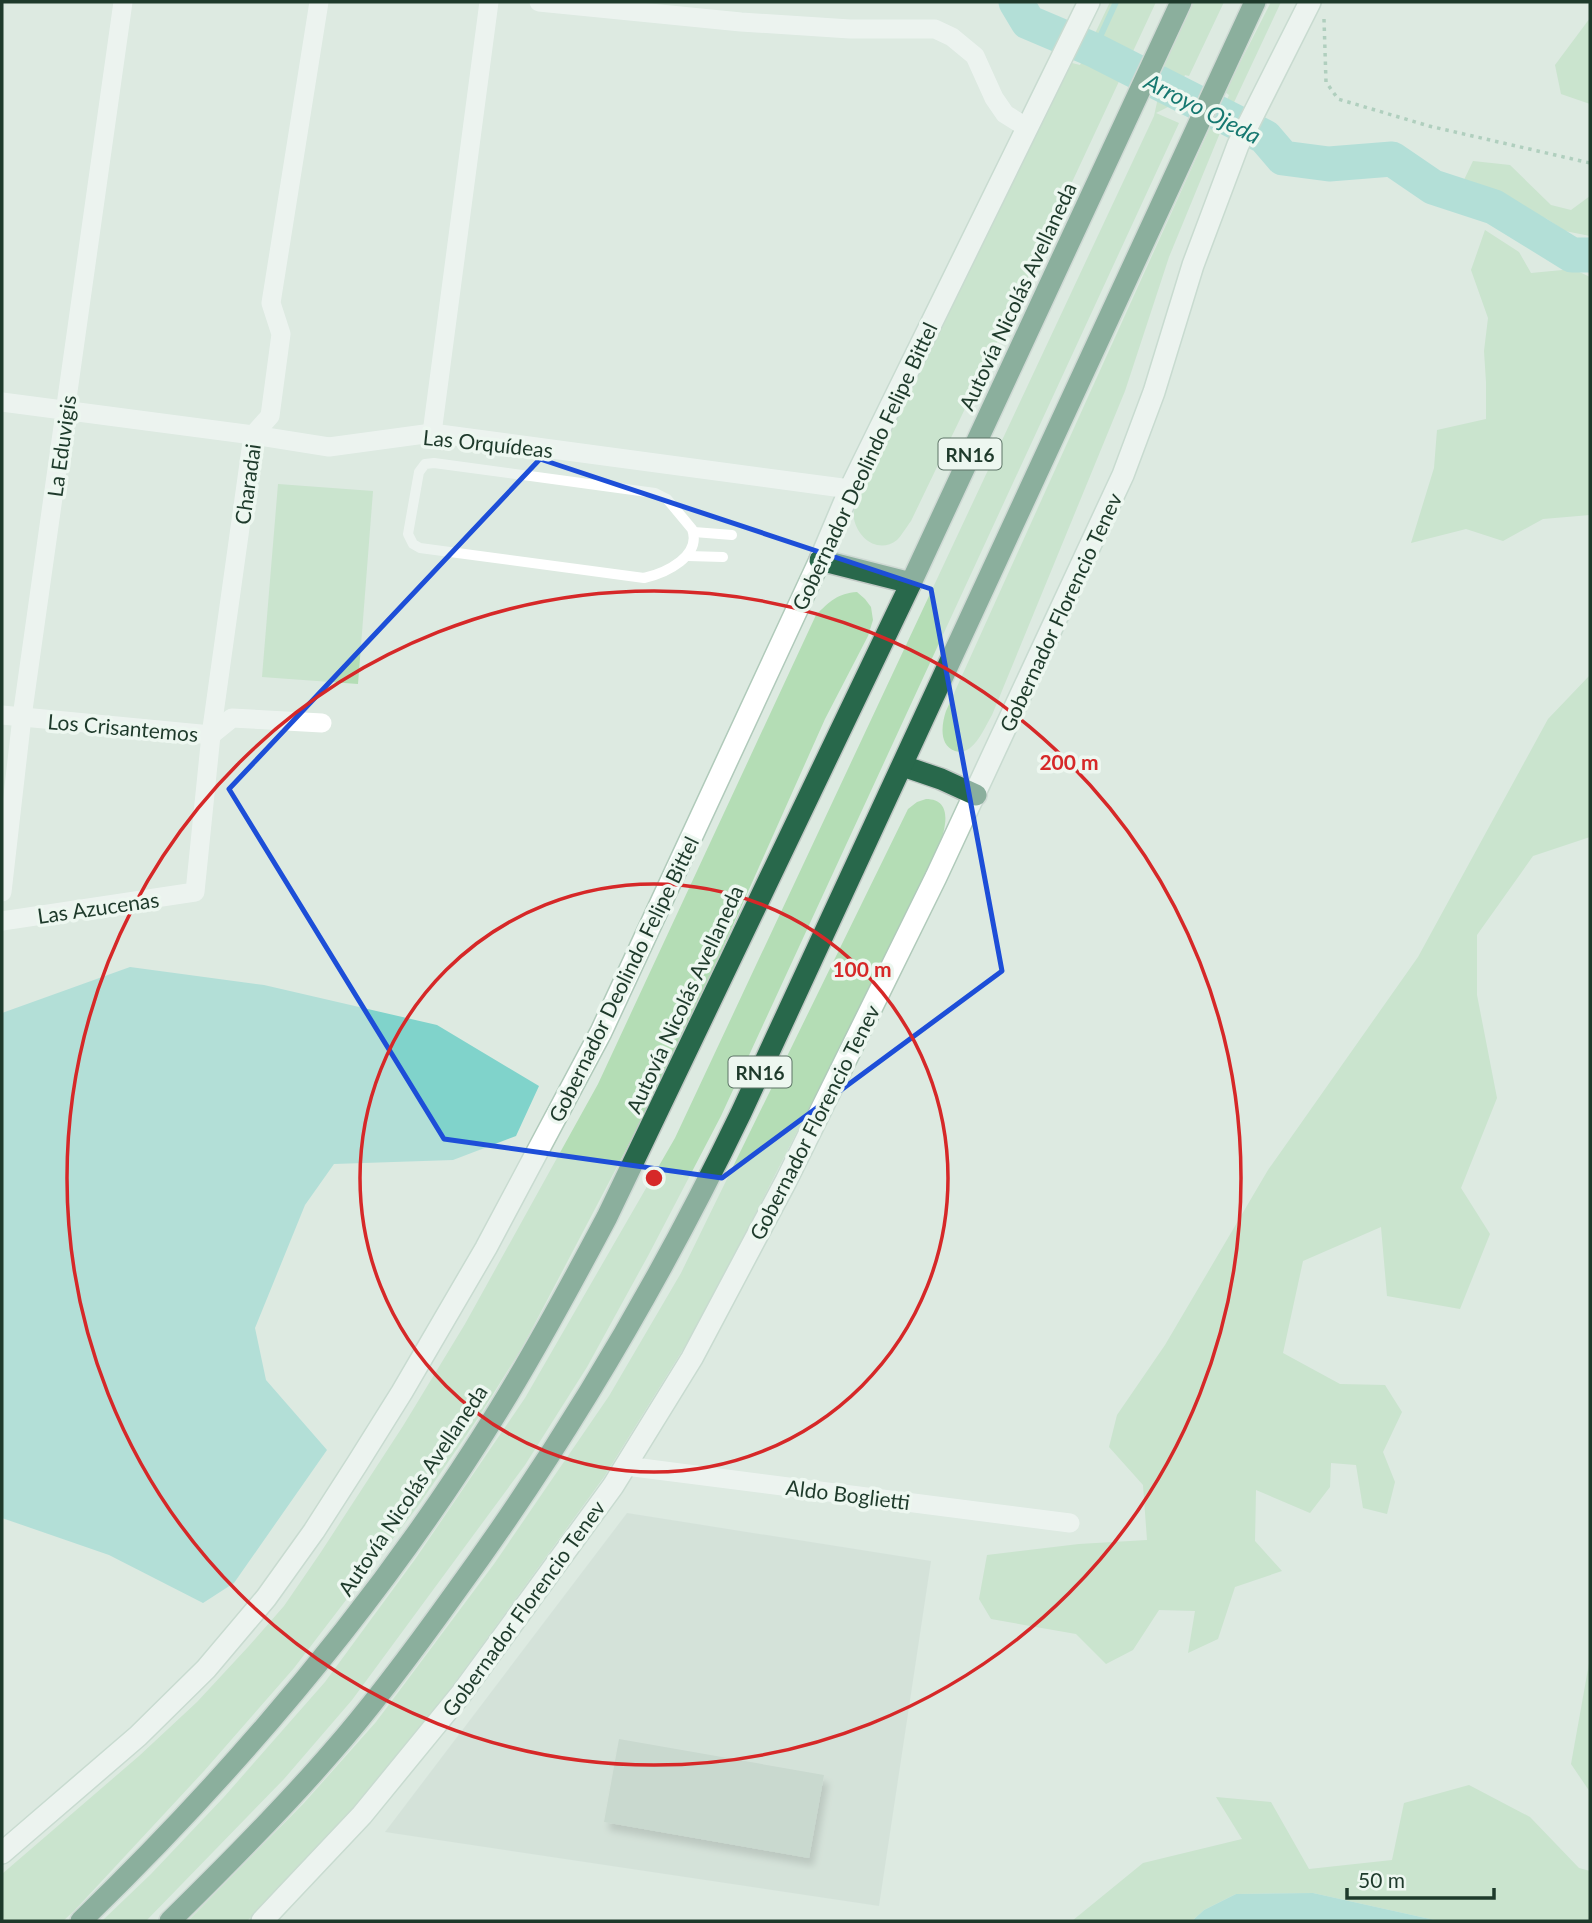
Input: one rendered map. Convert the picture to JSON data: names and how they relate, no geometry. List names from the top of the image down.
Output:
{
  "streets": {
    "highway": ["Autovía Nicolás Avellaneda", "RN16"],
    "street": [
      "Las Orquídeas",
      "La Eduvigis",
      "Gobernador Deolindo Felipe Bittel",
      "Charadai",
      "Gobernador Florencio Tenev",
      "Los Crisantemos",
      "Las Azucenas",
      "Aldo Boglietti"
    ]
  },
  "crossings": [
    ["Las Orquídeas", "La Eduvigis"],
    ["Las Orquídeas", "Gobernador Deolindo Felipe Bittel"],
    ["Las Orquídeas", "Charadai"],
    ["La Eduvigis", "Los Crisantemos"],
    ["Charadai", "Los Crisantemos"],
    ["Charadai", "Las Azucenas"],
    ["Gobernador Florencio Tenev", "Aldo Boglietti"]
  ],
  "water": ["Arroyo Ojeda"],
  "scale_bar": "50 m",
  "rings": ["200 m", "100 m"]
}
